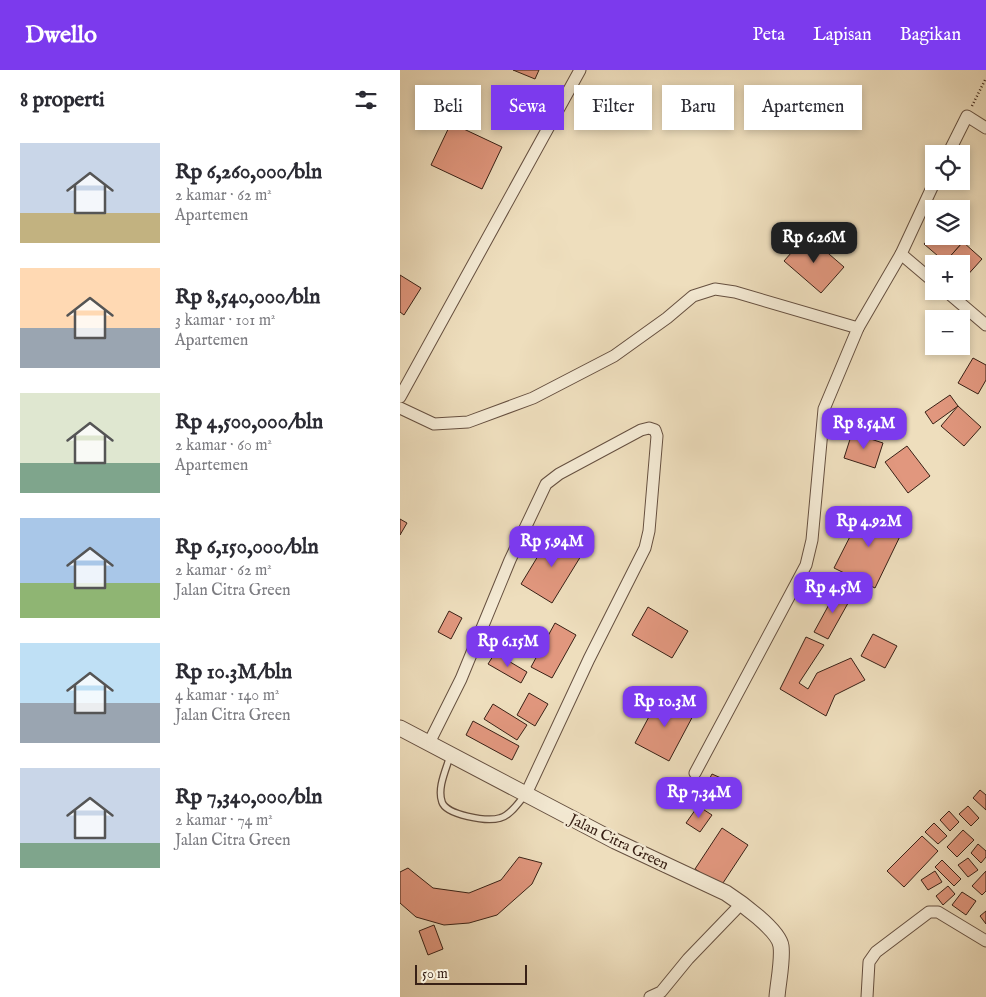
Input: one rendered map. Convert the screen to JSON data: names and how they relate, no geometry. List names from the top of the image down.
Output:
{
  "streets": {
    "street": ["Jalan Citra Green"]
  },
  "scale_bar": "50 m",
  "page": {
    "header": "Dwello",
    "nav": ["Peta", "Lapisan", "Bagikan"],
    "heading": "8 properti",
    "chip": [
      "Beli",
      "Sewa",
      "Filter",
      "Baru",
      "Apartemen"
    ],
    "list": [
      {
        "name": "Rp 6,260,000/bln",
        "note": "2 kamar · 62 m² · Apartemen"
      },
      {
        "name": "Rp 8,540,000/bln",
        "note": "3 kamar · 101 m² · Apartemen"
      },
      {
        "name": "Rp 4,500,000/bln",
        "note": "2 kamar · 60 m² · Apartemen"
      },
      {
        "name": "Rp 6,150,000/bln",
        "note": "2 kamar · 62 m² · Jalan Citra Green"
      },
      {
        "name": "Rp 10.3M/bln",
        "note": "4 kamar · 140 m² · Jalan Citra Green"
      },
      {
        "name": "Rp 7,340,000/bln",
        "note": "2 kamar · 74 m² · Jalan Citra Green"
      }
    ],
    "map_buttons": ["+", "−"],
    "price": [
      "Rp 6.26M",
      "Rp 8.54M",
      "Rp 4.92M",
      "Rp 5.94M",
      "Rp 4.5M",
      "Rp 6.15M",
      "Rp 10.3M",
      "Rp 7.34M"
    ],
    "scale": "50 m"
  }
}
